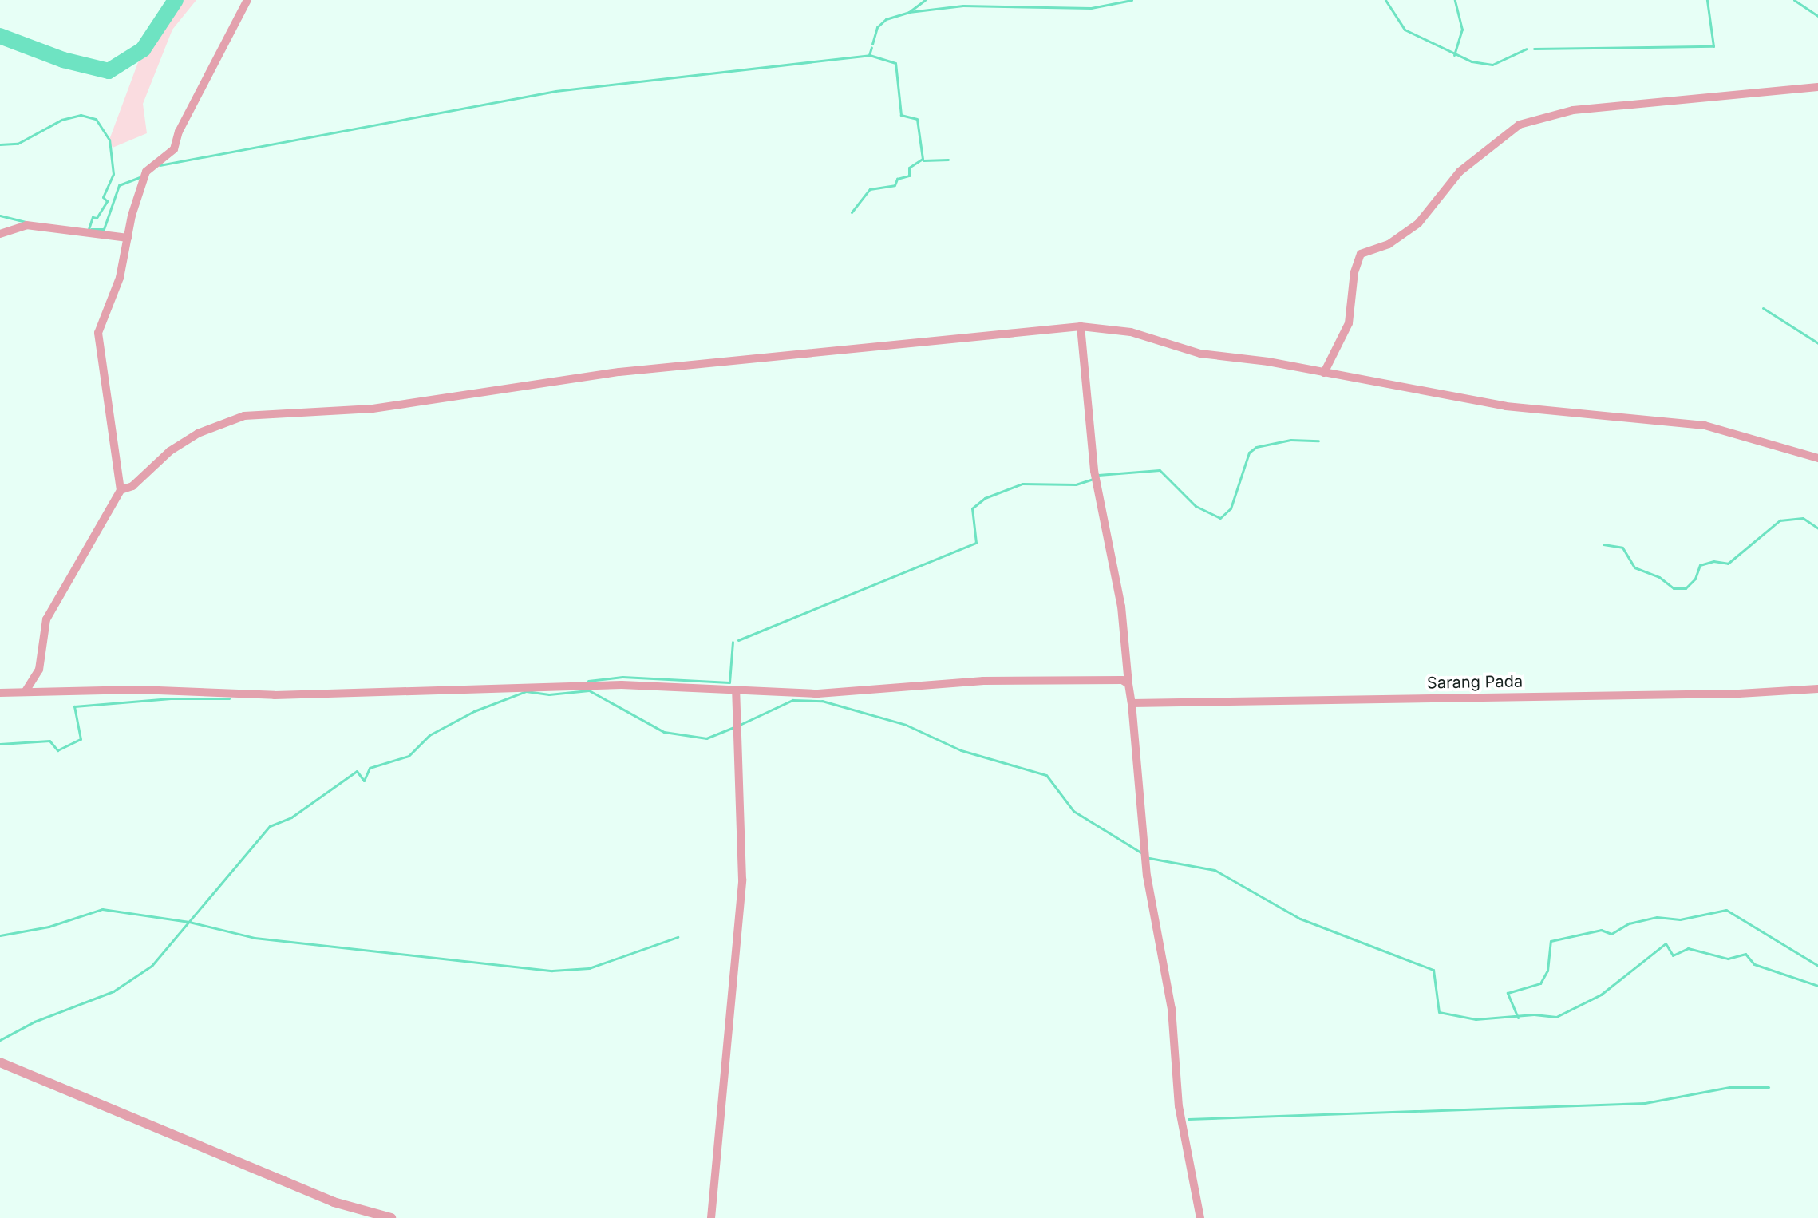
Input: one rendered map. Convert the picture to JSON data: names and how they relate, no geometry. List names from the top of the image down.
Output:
{
  "streets": {
    "street": ["Sarang Pada"]
  }
}
